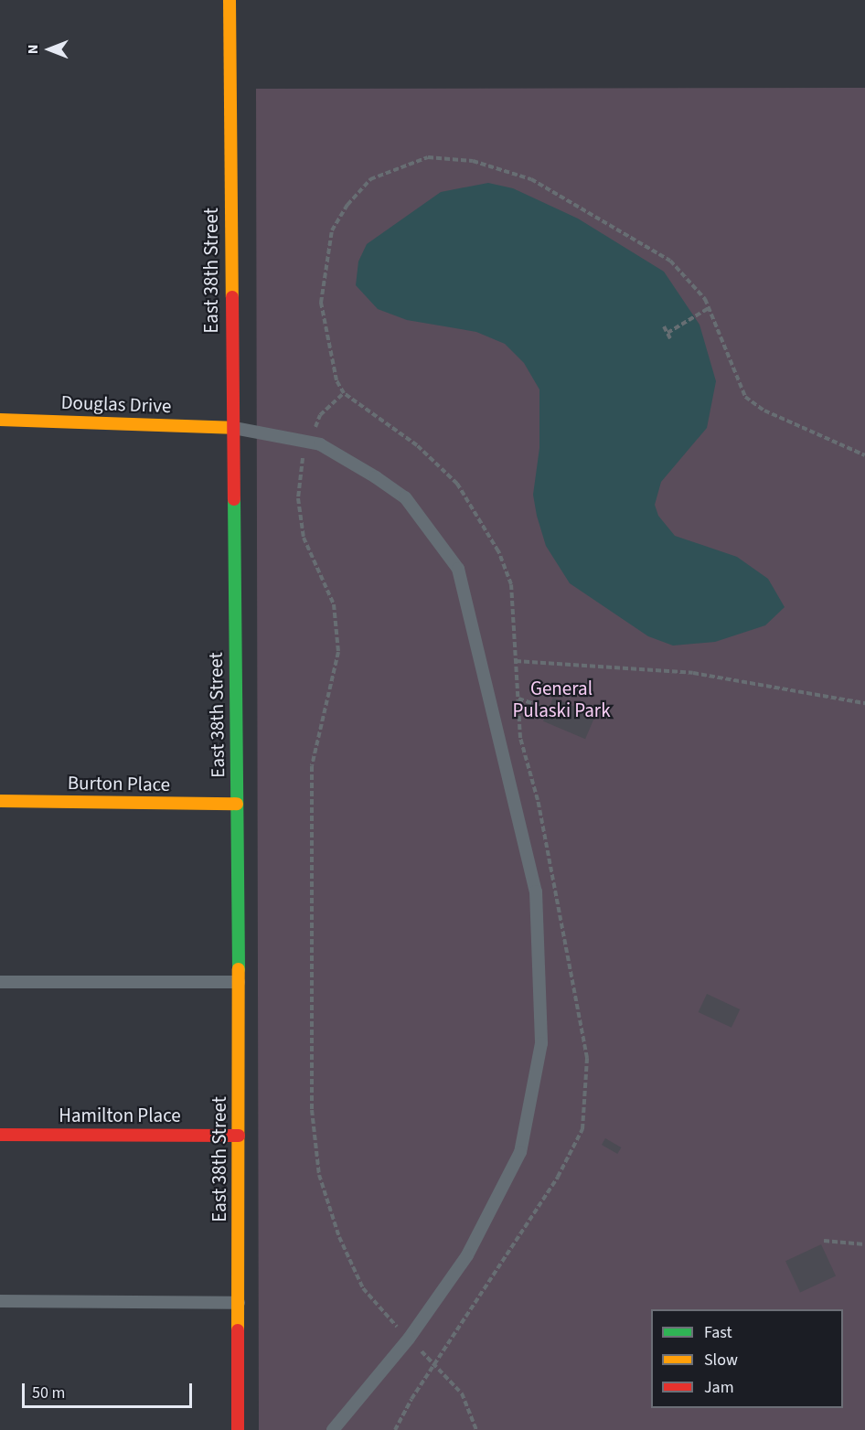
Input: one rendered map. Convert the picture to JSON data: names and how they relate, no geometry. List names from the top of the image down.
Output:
{
  "streets": {
    "main road": [
      "East 38th Street",
      "Douglas Drive",
      "Burton Place",
      "Hamilton Place"
    ]
  },
  "crossings": [
    ["East 38th Street", "Douglas Drive"],
    ["East 38th Street", "Burton Place"],
    ["East 38th Street", "Hamilton Place"]
  ],
  "parks": ["General Pulaski Park"],
  "legend": ["Fast", "Slow", "Jam"],
  "scale_bar": "50 m",
  "north": "left"
}
